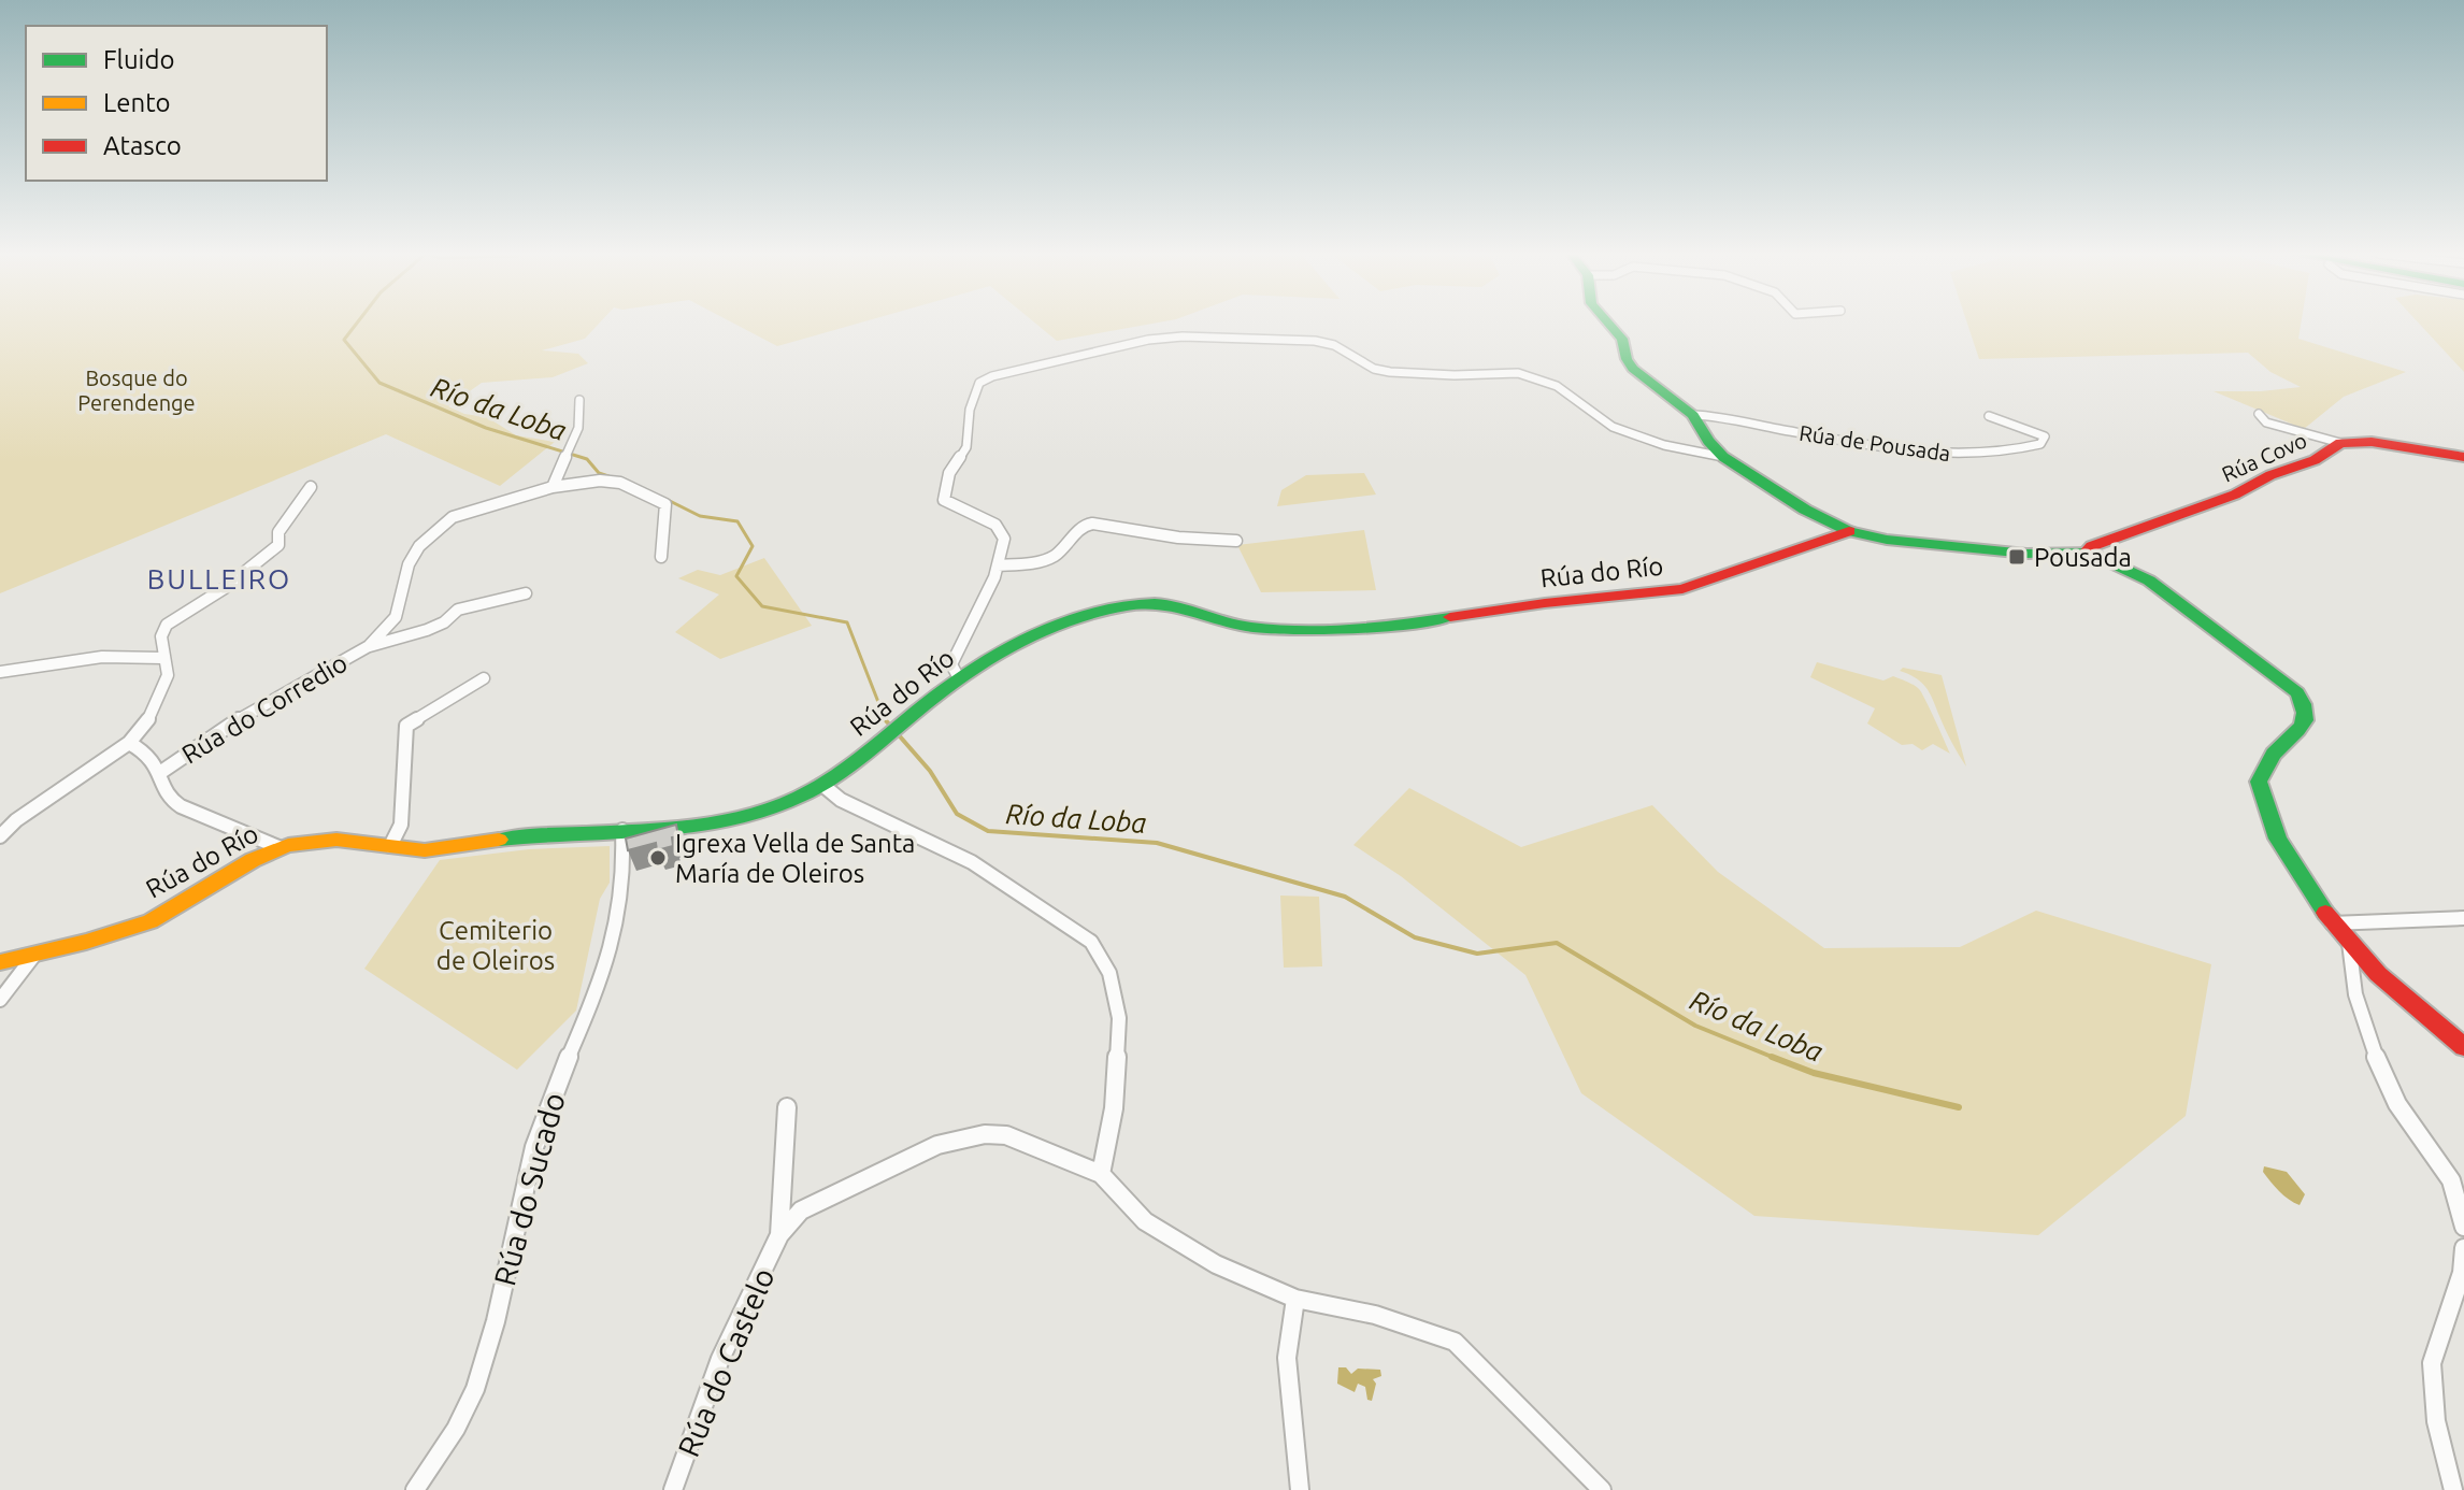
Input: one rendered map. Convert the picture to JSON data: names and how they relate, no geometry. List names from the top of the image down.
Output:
{
  "streets": {
    "main road": ["Rúa Covo", "Rúa do Río"],
    "street": [
      "Rúa de Pousada",
      "Rúa do Corredio",
      "Rúa do Sucado",
      "Rúa do Castelo"
    ]
  },
  "crossings": [
    ["Rúa do Río", "Rúa do Sucado"]
  ],
  "districts": ["BULLEIRO"],
  "water": ["Río da Loba"],
  "parks": ["Bosque do Perendenge", "Cemiterio de Oleiros"],
  "places": {
    "transit": ["Pousada"],
    "other": ["Igrexa Vella de Santa María de Oleiros"]
  },
  "legend": ["Fluido", "Lento", "Atasco"]
}
